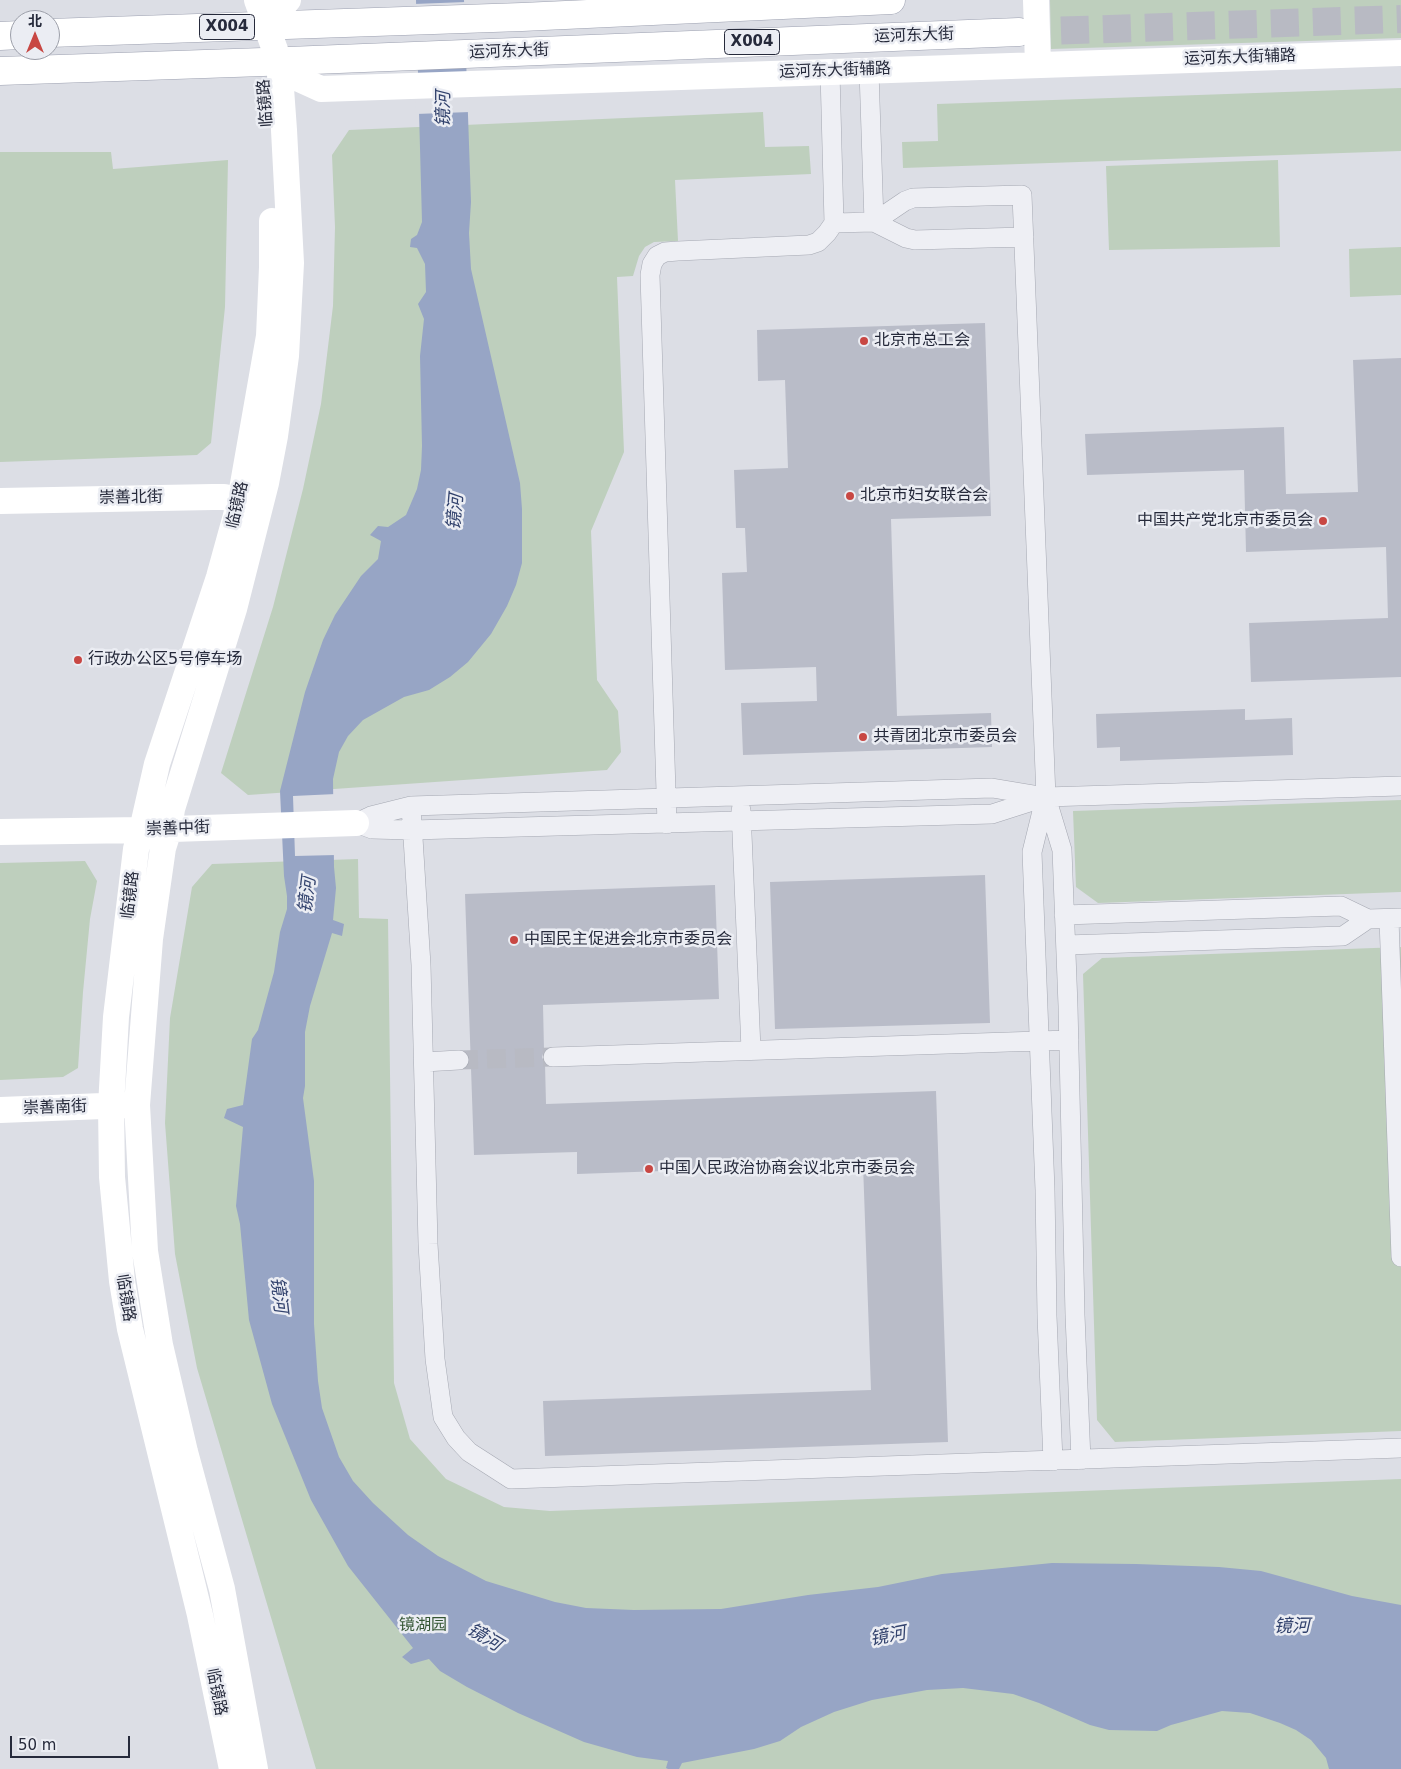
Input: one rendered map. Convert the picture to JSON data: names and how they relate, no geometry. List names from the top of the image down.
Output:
{
  "streets": {
    "main road": ["X004", "运河东大街"],
    "street": [
      "运河东大街辅路",
      "临镜路",
      "崇善北街",
      "崇善中街",
      "崇善南街"
    ]
  },
  "crossings": [
    ["X004", "临镜路"],
    ["运河东大街", "运河东大街辅路"],
    ["运河东大街", "临镜路"],
    ["运河东大街辅路", "临镜路"],
    ["临镜路", "崇善北街"],
    ["临镜路", "崇善中街"],
    ["临镜路", "崇善南街"]
  ],
  "water": ["镜河"],
  "parks": ["镜湖园"],
  "places": [
    "北京市总工会",
    "北京市妇女联合会",
    "中国共产党北京市委员会",
    "行政办公区5号停车场",
    "共青团北京市委员会",
    "中国民主促进会北京市委员会",
    "中国人民政治协商会议北京市委员会"
  ],
  "scale_bar": "50 m",
  "north": "top"
}
